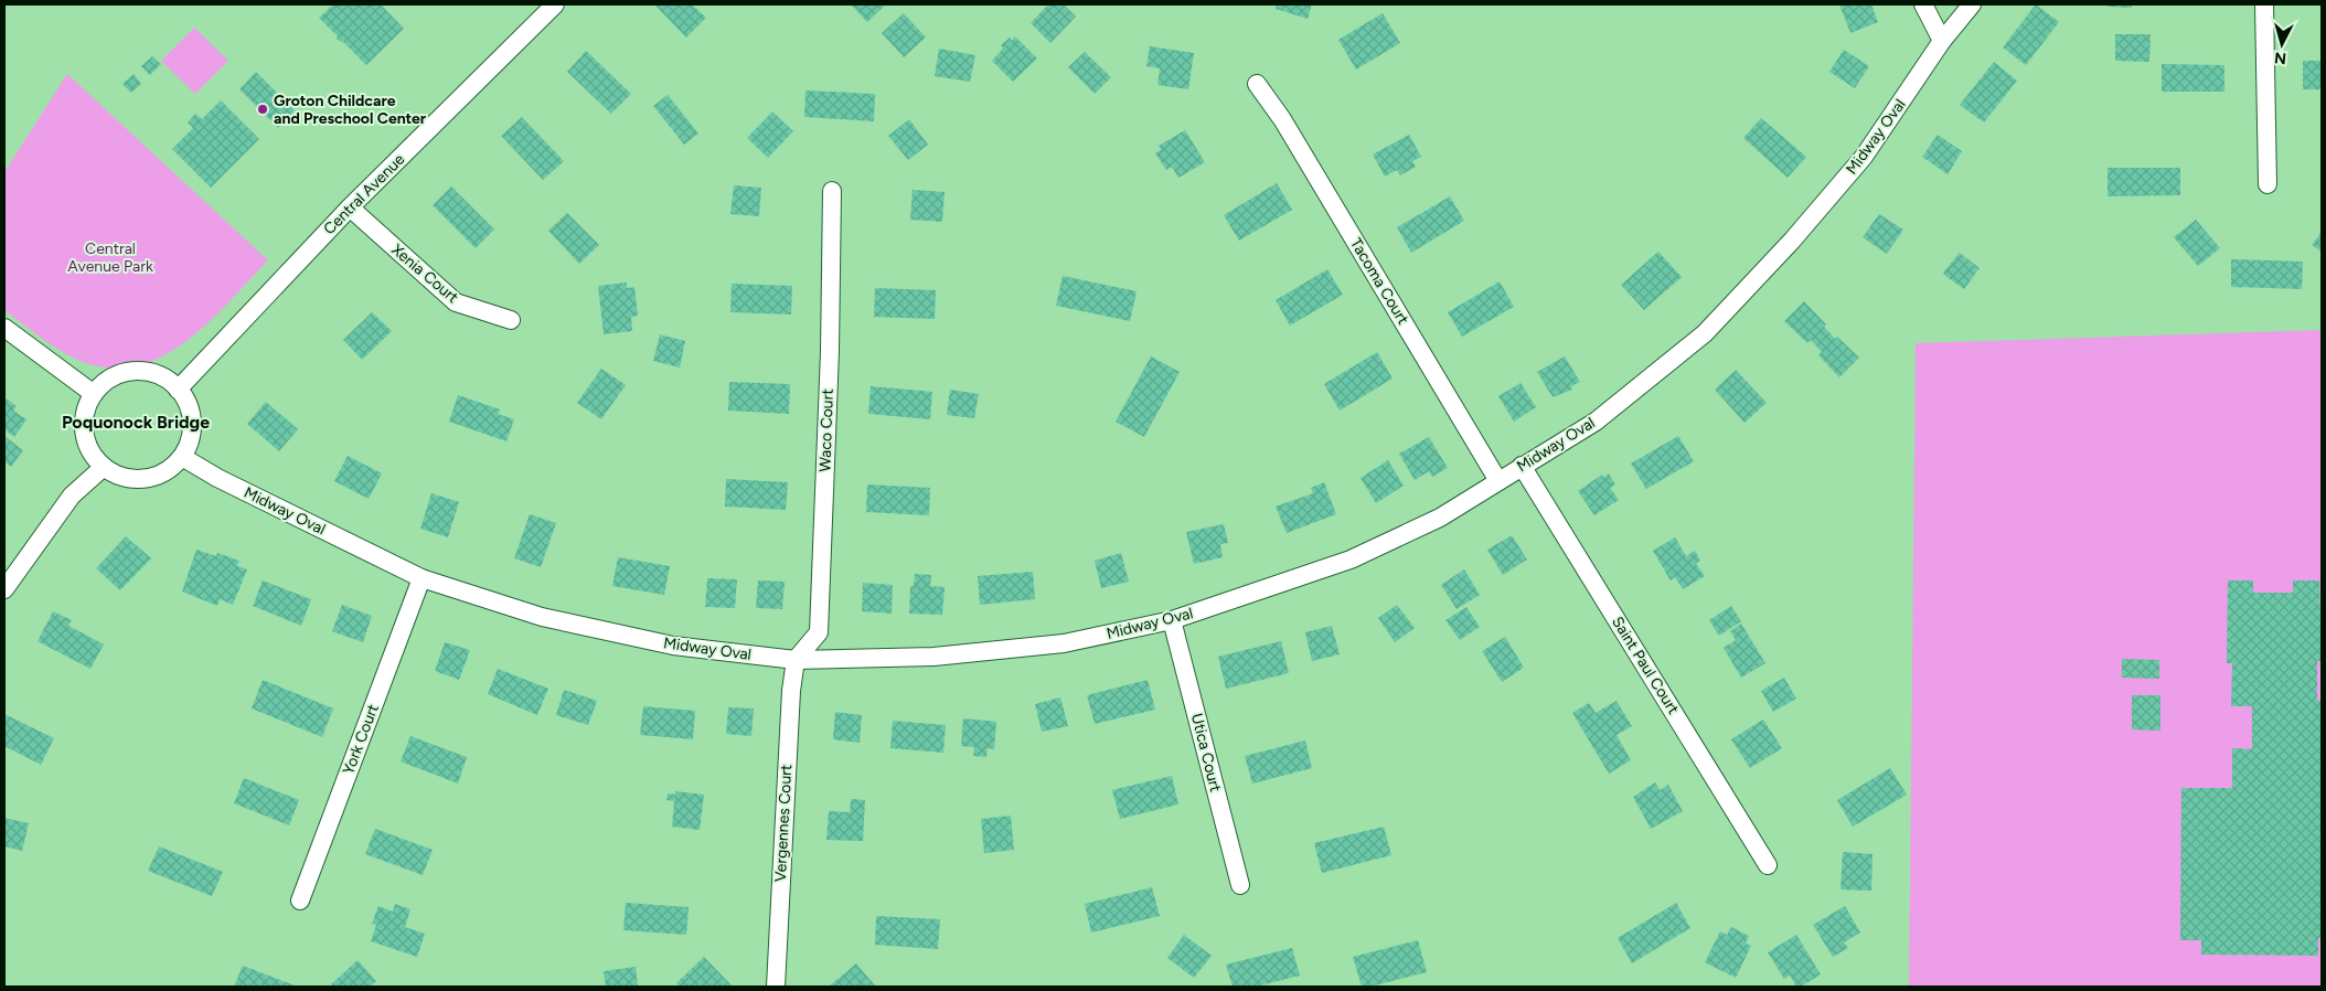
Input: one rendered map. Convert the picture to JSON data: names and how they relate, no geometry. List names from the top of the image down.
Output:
{
  "streets": {
    "street": [
      "Midway Oval",
      "Central Avenue",
      "Xenia Court",
      "Tacoma Court",
      "Waco Court",
      "Saint Paul Court",
      "York Court",
      "Utica Court",
      "Vergennes Court"
    ]
  },
  "crossings": [
    ["Midway Oval", "Central Avenue"],
    ["Midway Oval", "Tacoma Court"],
    ["Midway Oval", "Waco Court"],
    ["Midway Oval", "Saint Paul Court"],
    ["Midway Oval", "York Court"],
    ["Midway Oval", "Utica Court"],
    ["Midway Oval", "Vergennes Court"],
    ["Central Avenue", "Xenia Court"],
    ["Waco Court", "Vergennes Court"]
  ],
  "districts": ["Poquonock Bridge"],
  "parks": ["Central Avenue Park"],
  "places": ["Groton Childcare and Preschool Center"],
  "north": "bottom"
}
